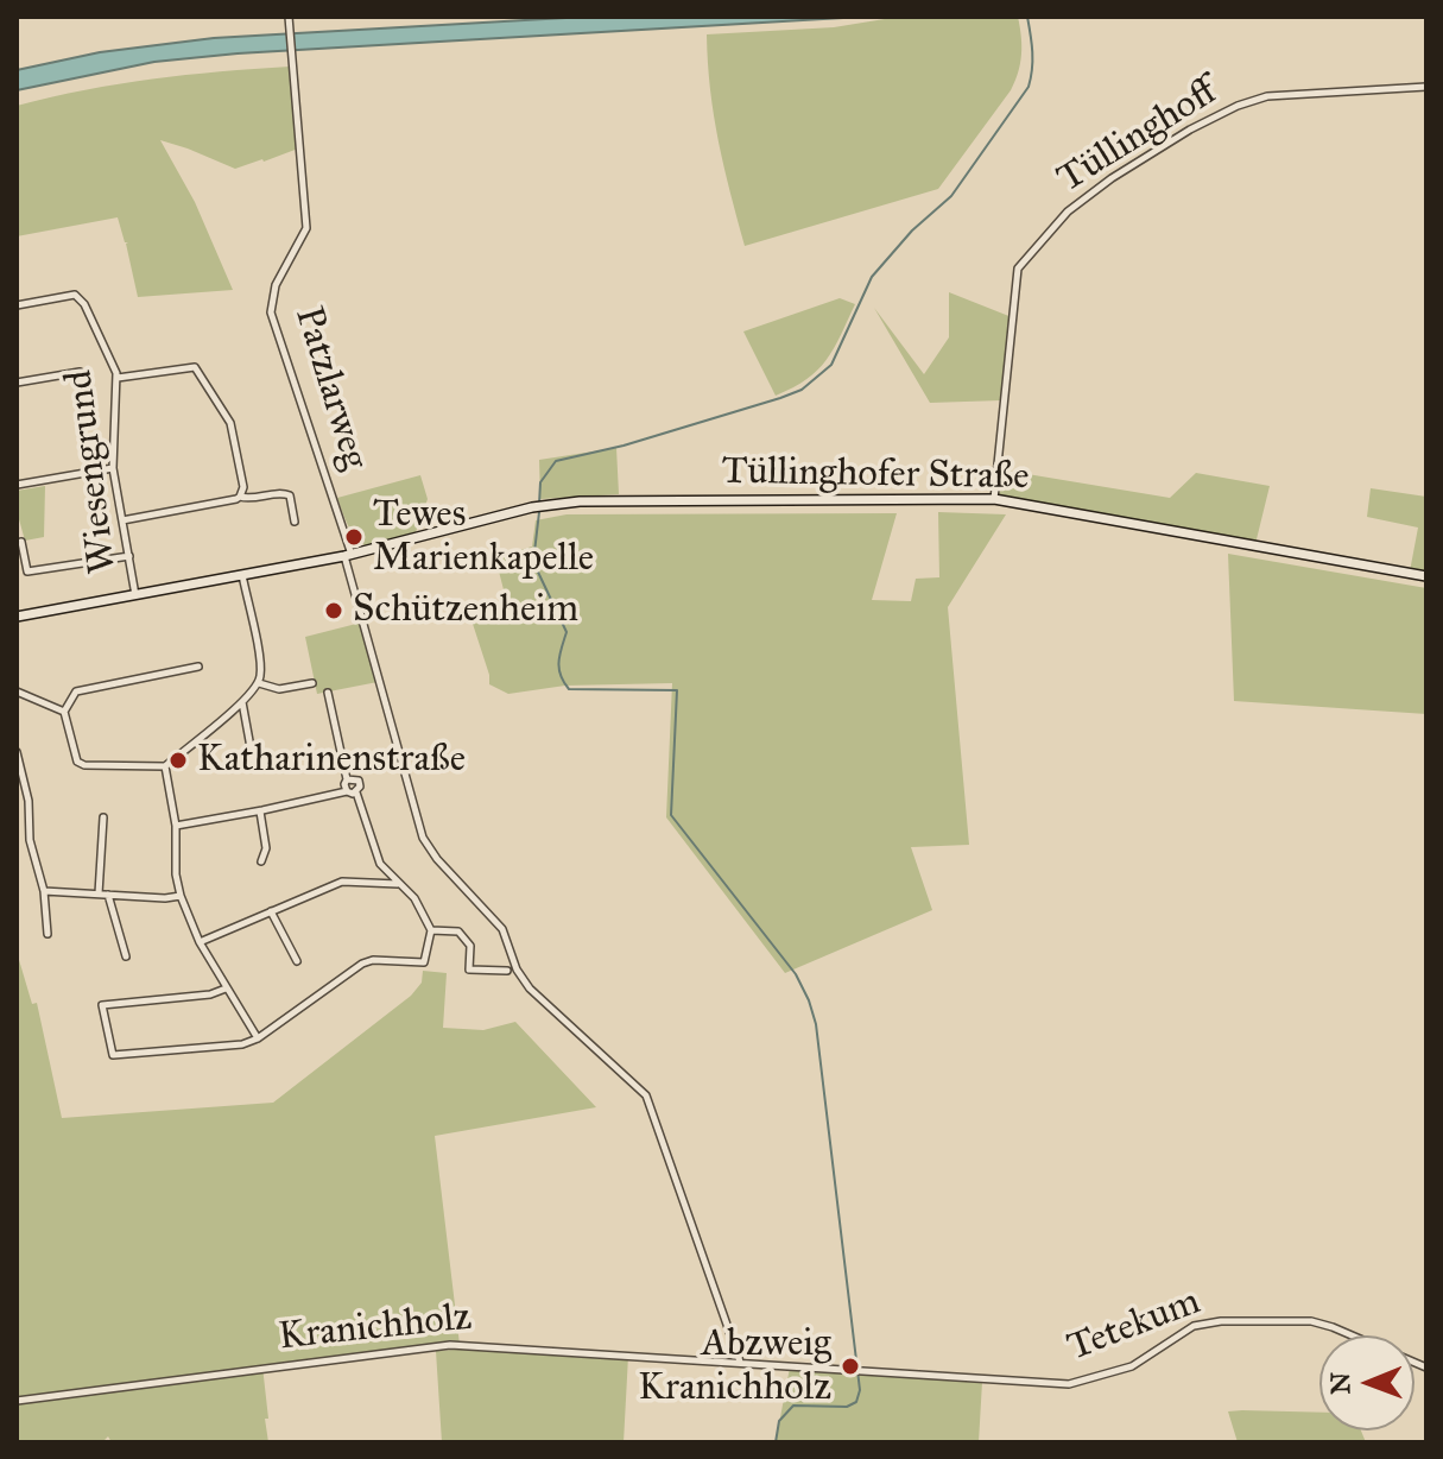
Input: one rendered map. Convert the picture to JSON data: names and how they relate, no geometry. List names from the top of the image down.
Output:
{
  "streets": {
    "main road": ["Tüllinghofer Straße"],
    "street": [
      "Tüllinghoff",
      "Patzlarweg",
      "Wiesengrund",
      "Tetekum",
      "Kranichholz"
    ]
  },
  "crossings": [
    ["Tüllinghoff", "Tüllinghofer Straße"],
    ["Patzlarweg", "Tüllinghofer Straße"],
    ["Tetekum", "Kranichholz"]
  ],
  "places": [
    "Tewes Marienkapelle",
    "Schützenheim",
    "Katharinenstraße",
    "Abzweig Kranichholz"
  ],
  "north": "left"
}
